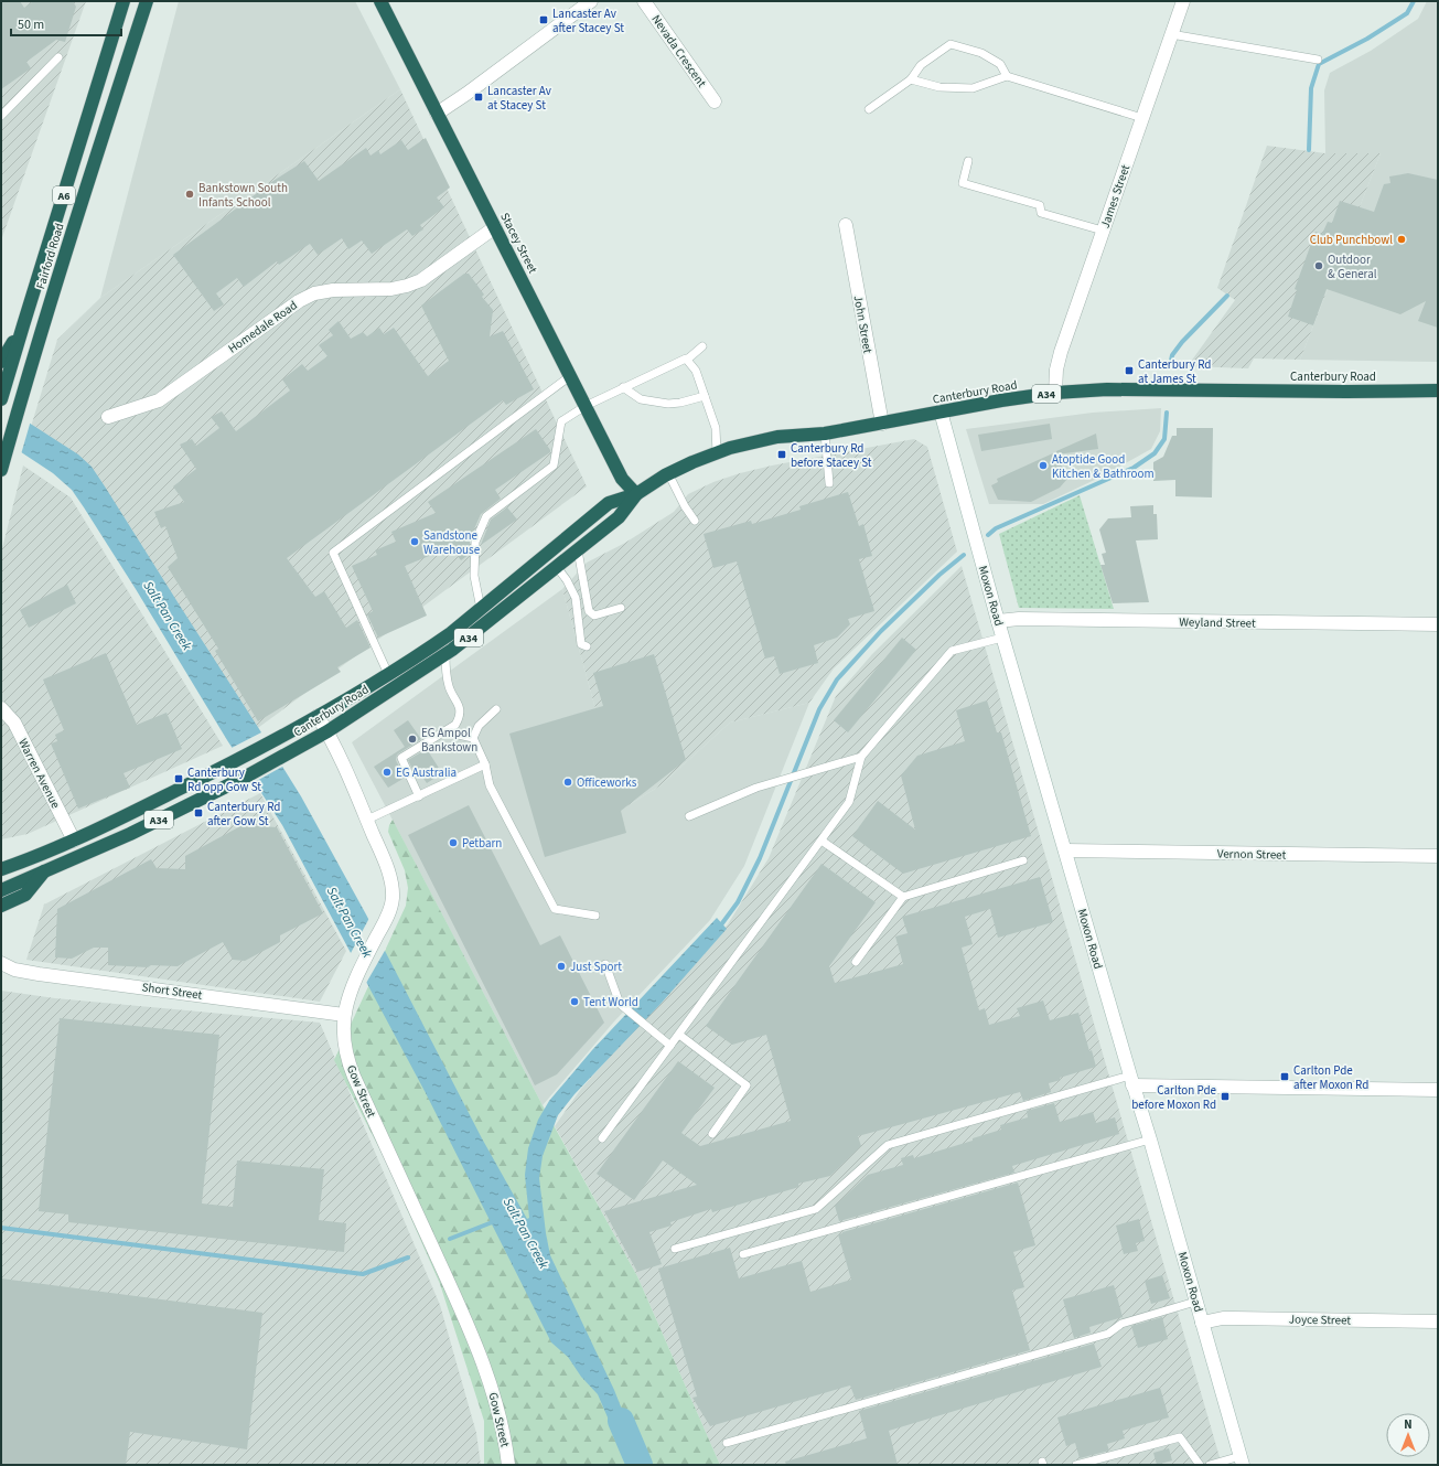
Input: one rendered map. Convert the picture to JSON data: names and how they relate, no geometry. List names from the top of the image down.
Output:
{
  "streets": {
    "highway": [
      "A6",
      "Stacey Street",
      "Fairford Road",
      "Canterbury Road",
      "A34"
    ],
    "street": [
      "Nevada Crescent",
      "James Street",
      "John Street",
      "Homedale Road",
      "Moxon Road",
      "Weyland Street",
      "Warren Avenue",
      "Vernon Street",
      "Short Street",
      "Gow Street",
      "Joyce Street"
    ]
  },
  "crossings": [
    ["James Street", "Canterbury Road"],
    ["Stacey Street", "Homedale Road"],
    ["Stacey Street", "Canterbury Road"],
    ["John Street", "Canterbury Road"],
    ["Canterbury Road", "Moxon Road"],
    ["Canterbury Road", "Warren Avenue"],
    ["Canterbury Road", "Gow Street"],
    ["Moxon Road", "Weyland Street"],
    ["Moxon Road", "Vernon Street"],
    ["Moxon Road", "Joyce Street"],
    ["Short Street", "Gow Street"]
  ],
  "water": ["Salt Pan Creek"],
  "places": {
    "transit": [
      "Lancaster Av after Stacey St",
      "Lancaster Av at Stacey St",
      "Canterbury Rd at James St",
      "Canterbury Rd before Stacey St",
      "Canterbury Rd opp Gow St",
      "Canterbury Rd after Gow St",
      "Carlton Pde after Moxon Rd",
      "Carlton Pde before Moxon Rd"
    ],
    "other": [
      "Bankstown South Infants School",
      "Club Punchbowl",
      "Outdoor & General",
      "Atoptide Good Kitchen & Bathroom",
      "Sandstone Warehouse",
      "EG Ampol Bankstown",
      "EG Australia",
      "Officeworks",
      "Petbarn",
      "Just Sport",
      "Tent World"
    ]
  },
  "scale_bar": "50 m",
  "north": "top"
}
